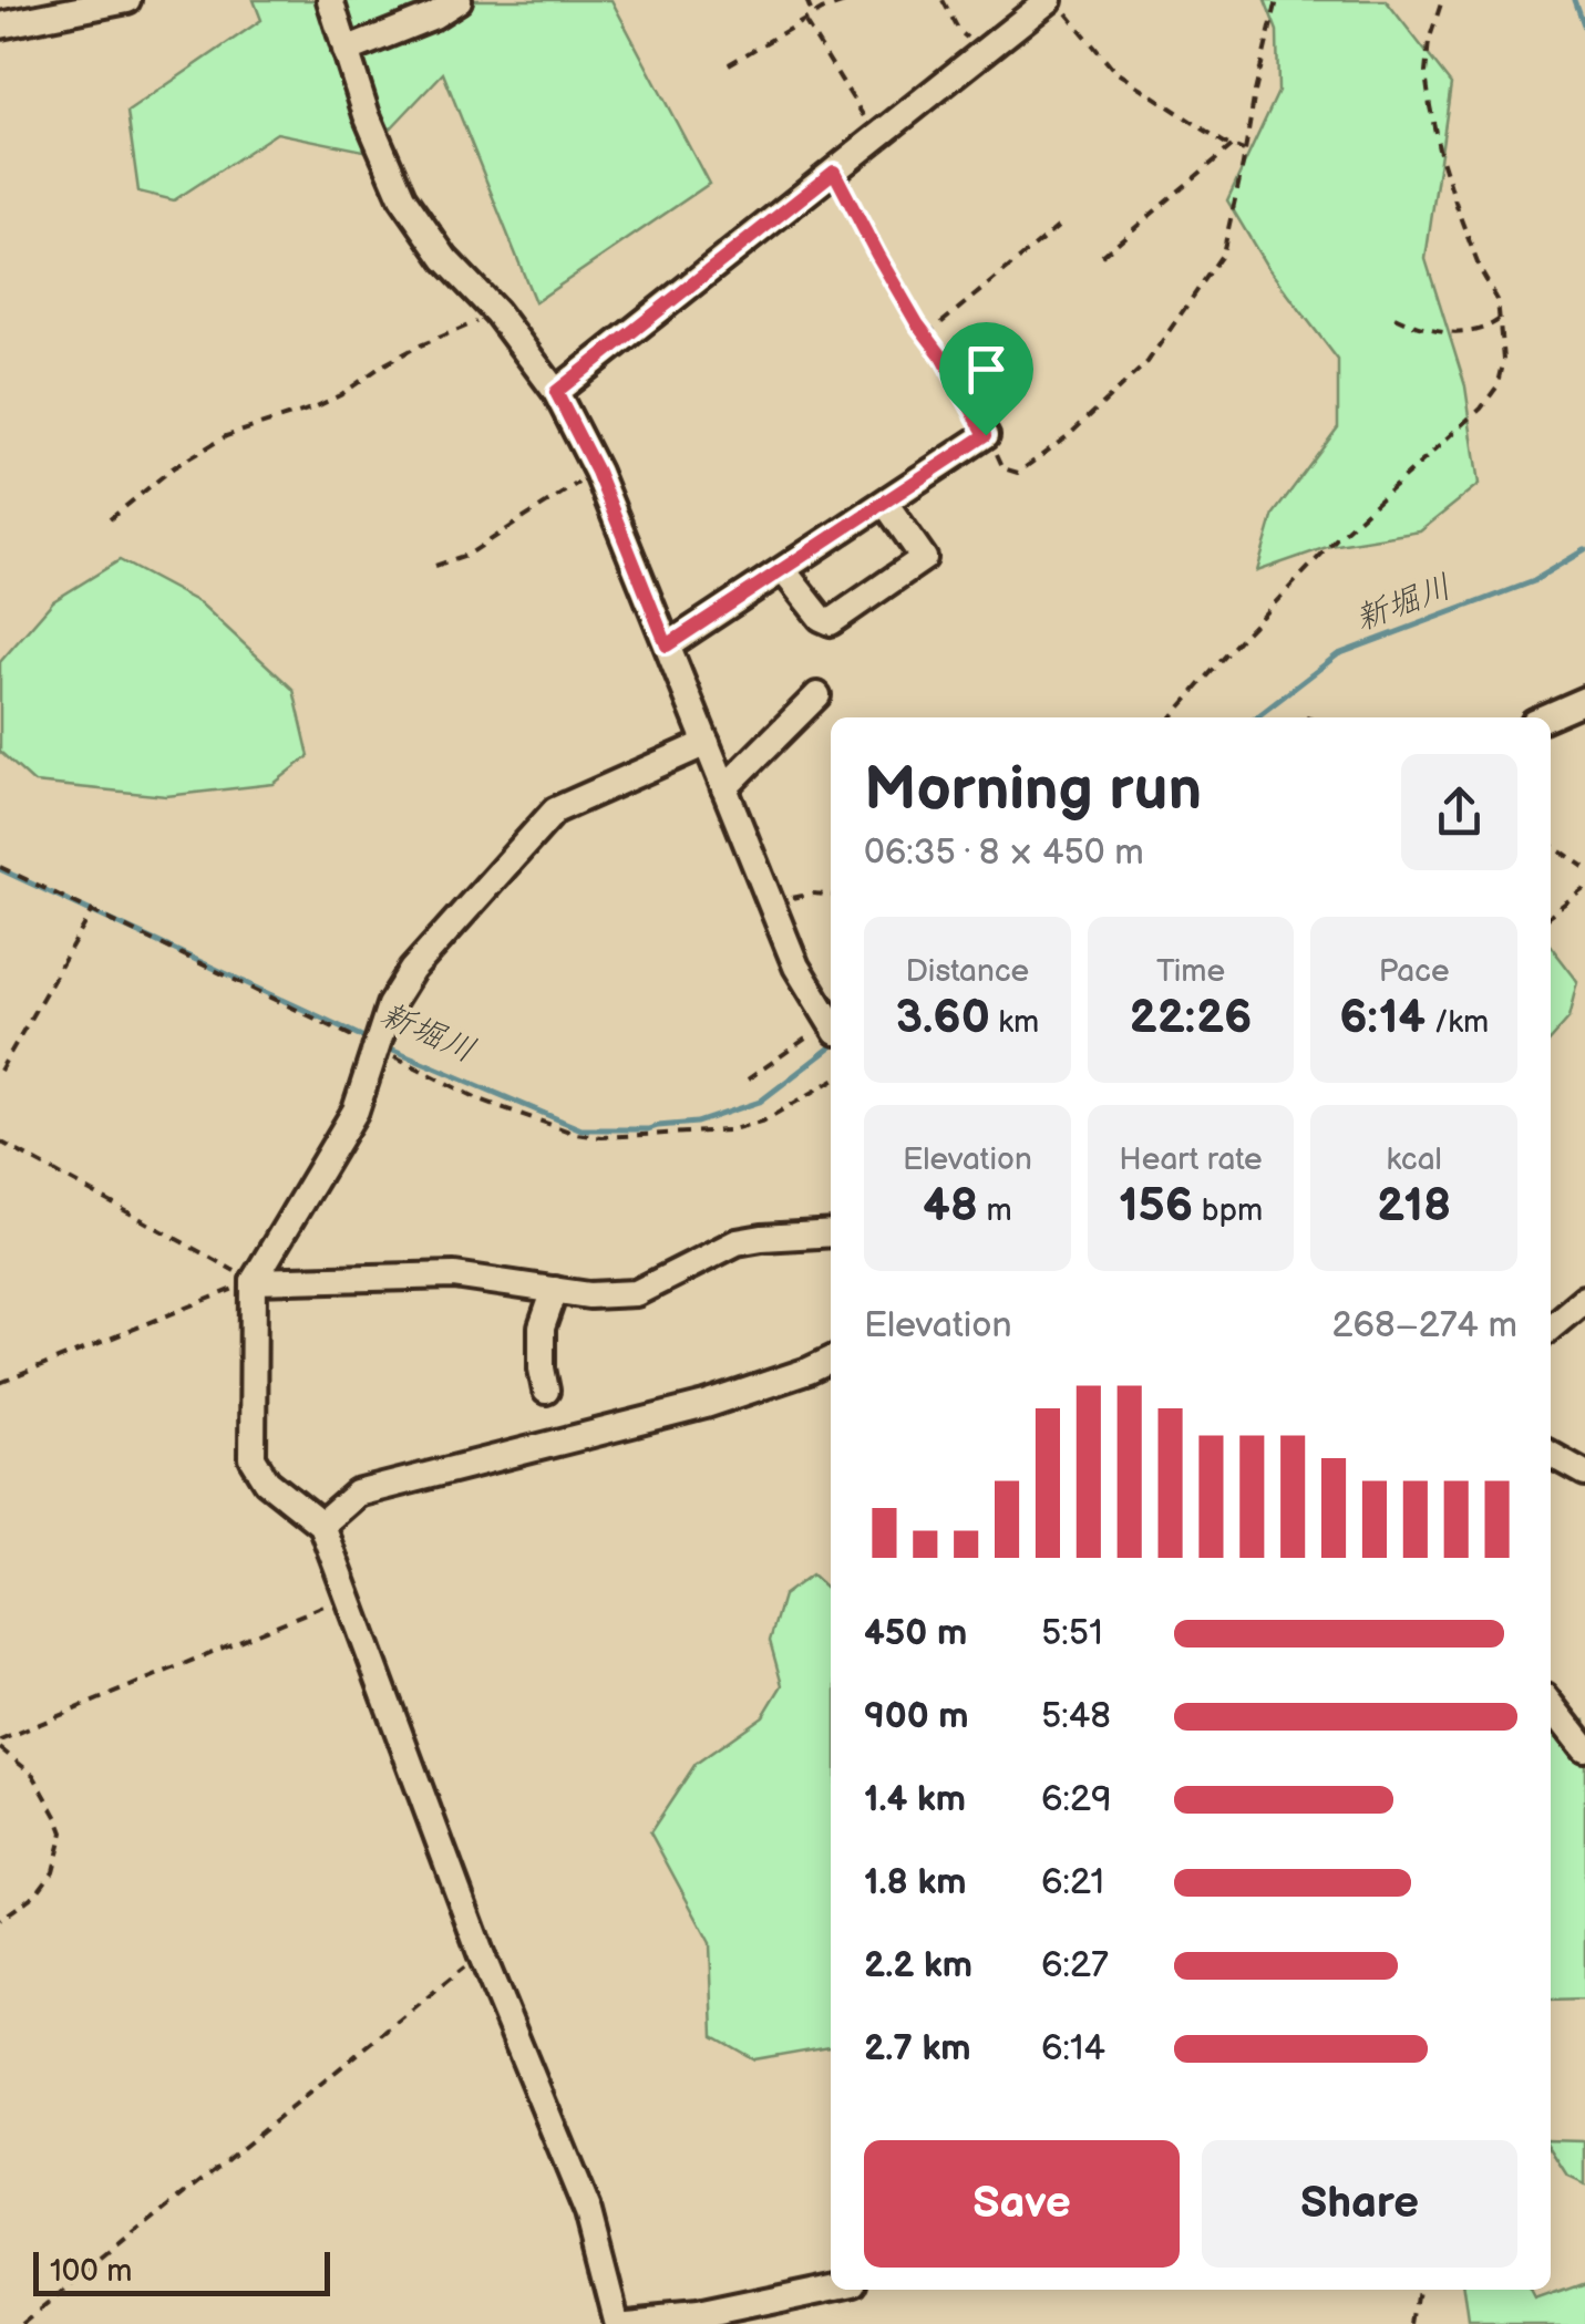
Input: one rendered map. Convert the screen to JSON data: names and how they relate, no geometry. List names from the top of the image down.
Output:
{
  "water": ["新堀川"],
  "scale_bar": "100 m",
  "page": {
    "heading": ["Morning run", "06:35 · 8 × 450 m"],
    "stats": [
      ["Distance", "3.60 km"],
      ["Time", "22:26"],
      ["Pace", "6:14 /km"],
      ["Elevation", "48 m"],
      ["Heart rate", "156 bpm"],
      ["kcal", "218"]
    ],
    "chart": ["Elevation", "268–274 m"],
    "list": [
      {
        "name": "450 m",
        "note": "5:51"
      },
      {
        "name": "900 m",
        "note": "5:48"
      },
      {
        "name": "1.4 km",
        "note": "6:29"
      },
      {
        "name": "1.8 km",
        "note": "6:21"
      },
      {
        "name": "2.2 km",
        "note": "6:27"
      },
      {
        "name": "2.7 km",
        "note": "6:14"
      }
    ],
    "buttons": ["Save", "Share"],
    "scale": "100 m"
  }
}
